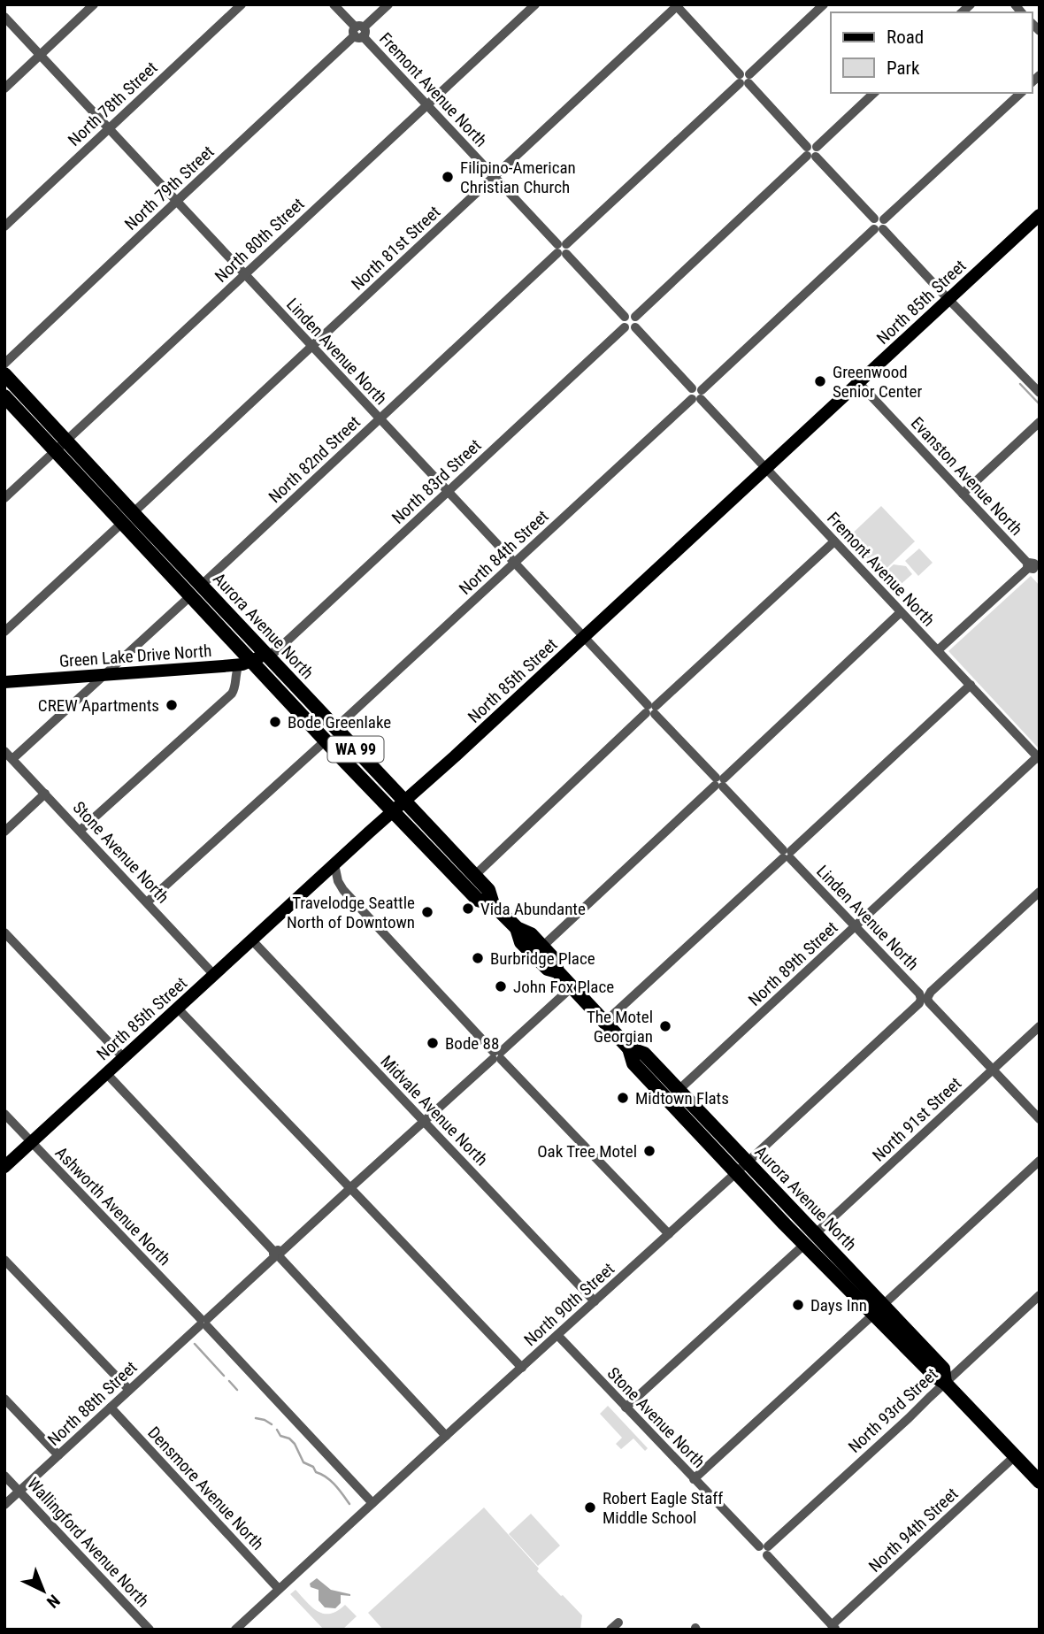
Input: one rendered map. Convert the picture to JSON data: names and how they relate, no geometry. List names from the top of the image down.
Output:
{
  "streets": {
    "highway": ["Aurora Avenue North", "WA 99"],
    "main road": ["North 85th Street", "Green Lake Drive North"],
    "street": [
      "Fremont Avenue North",
      "North 78th Street",
      "North 79th Street",
      "North 80th Street",
      "North 81st Street",
      "Linden Avenue North",
      "North 82nd Street",
      "Evanston Avenue North",
      "North 83rd Street",
      "North 84th Street",
      "Stone Avenue North",
      "North 89th Street",
      "Midvale Avenue North",
      "North 91st Street",
      "Ashworth Avenue North",
      "North 90th Street",
      "North 88th Street",
      "North 93rd Street",
      "Densmore Avenue North",
      "North 94th Street",
      "Wallingford Avenue North"
    ]
  },
  "crossings": [
    ["Fremont Avenue North", "North 79th Street"],
    ["Fremont Avenue North", "North 80th Street"],
    ["Fremont Avenue North", "North 81st Street"],
    ["Fremont Avenue North", "North 85th Street"],
    ["Fremont Avenue North", "North 82nd Street"],
    ["Fremont Avenue North", "North 83rd Street"],
    ["Fremont Avenue North", "North 84th Street"],
    ["Fremont Avenue North", "North 89th Street"],
    ["North 78th Street", "Linden Avenue North"],
    ["North 79th Street", "Linden Avenue North"],
    ["North 80th Street", "Linden Avenue North"],
    ["North 80th Street", "Aurora Avenue North"],
    ["North 81st Street", "Linden Avenue North"],
    ["North 81st Street", "Aurora Avenue North"],
    ["North 85th Street", "Linden Avenue North"],
    ["North 85th Street", "Evanston Avenue North"],
    ["North 85th Street", "Aurora Avenue North"],
    ["North 85th Street", "Stone Avenue North"],
    ["North 85th Street", "Midvale Avenue North"],
    ["North 85th Street", "Ashworth Avenue North"],
    ["Linden Avenue North", "North 82nd Street"],
    ["Linden Avenue North", "North 83rd Street"],
    ["Linden Avenue North", "North 84th Street"],
    ["Linden Avenue North", "North 89th Street"],
    ["Linden Avenue North", "North 91st Street"],
    ["Linden Avenue North", "North 90th Street"],
    ["North 82nd Street", "Aurora Avenue North"],
    ["North 83rd Street", "Aurora Avenue North"],
    ["North 83rd Street", "Green Lake Drive North"],
    ["North 84th Street", "Aurora Avenue North"],
    ["Aurora Avenue North", "Green Lake Drive North"],
    ["Aurora Avenue North", "North 89th Street"],
    ["Aurora Avenue North", "North 91st Street"],
    ["Aurora Avenue North", "North 90th Street"],
    ["Aurora Avenue North", "North 88th Street"],
    ["Aurora Avenue North", "North 93rd Street"],
    ["Aurora Avenue North", "North 94th Street"],
    ["Stone Avenue North", "North 91st Street"],
    ["Stone Avenue North", "North 90th Street"],
    ["Stone Avenue North", "North 93rd Street"],
    ["Stone Avenue North", "North 94th Street"],
    ["Midvale Avenue North", "North 90th Street"],
    ["Midvale Avenue North", "North 88th Street"],
    ["Ashworth Avenue North", "North 90th Street"],
    ["Ashworth Avenue North", "North 88th Street"],
    ["North 90th Street", "Densmore Avenue North"],
    ["North 88th Street", "Densmore Avenue North"],
    ["North 88th Street", "Wallingford Avenue North"]
  ],
  "places": [
    "Filipino-American Christian Church",
    "Greenwood Senior Center",
    "CREW Apartments",
    "Bode Greenlake",
    "Vida Abundante",
    "Travelodge Seattle North of Downtown",
    "Burbridge Place",
    "John Fox Place",
    "The Motel Georgian",
    "Bode 88",
    "Midtown Flats",
    "Oak Tree Motel",
    "Days Inn",
    "Robert Eagle Staff Middle School"
  ],
  "legend": ["Road", "Park"],
  "north": "bottom right"
}
